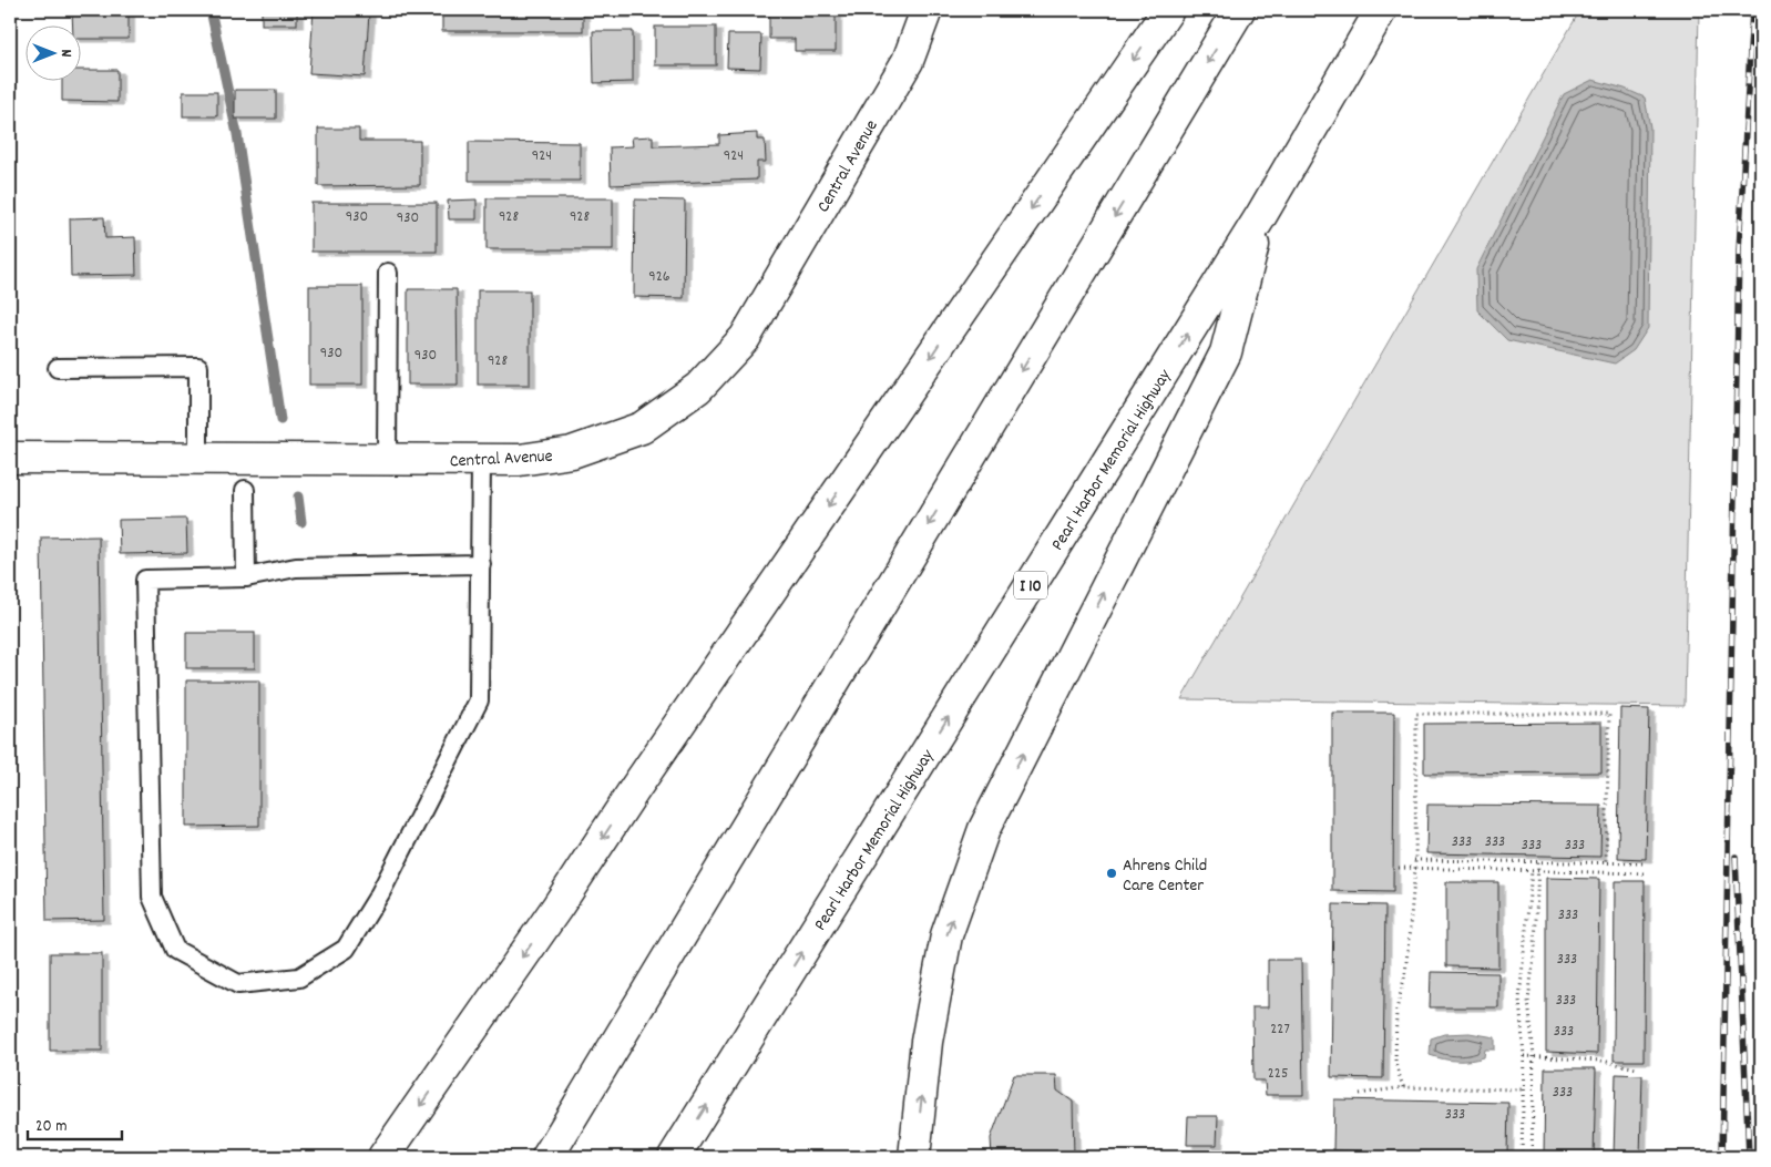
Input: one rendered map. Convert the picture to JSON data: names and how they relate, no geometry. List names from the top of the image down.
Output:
{
  "streets": {
    "main road": ["Central Avenue", "Pearl Harbor Memorial Highway", "I 10"]
  },
  "places": ["Ahrens Child Care Center"],
  "house_numbers": [
    "924",
    "924",
    "930",
    "928",
    "928",
    "930",
    "926",
    "930",
    "930",
    "928",
    "333",
    "333",
    "333",
    "333",
    "333",
    "333",
    "333",
    "227",
    "333",
    "225",
    "333",
    "333"
  ],
  "scale_bar": "20 m",
  "north": "right"
}
